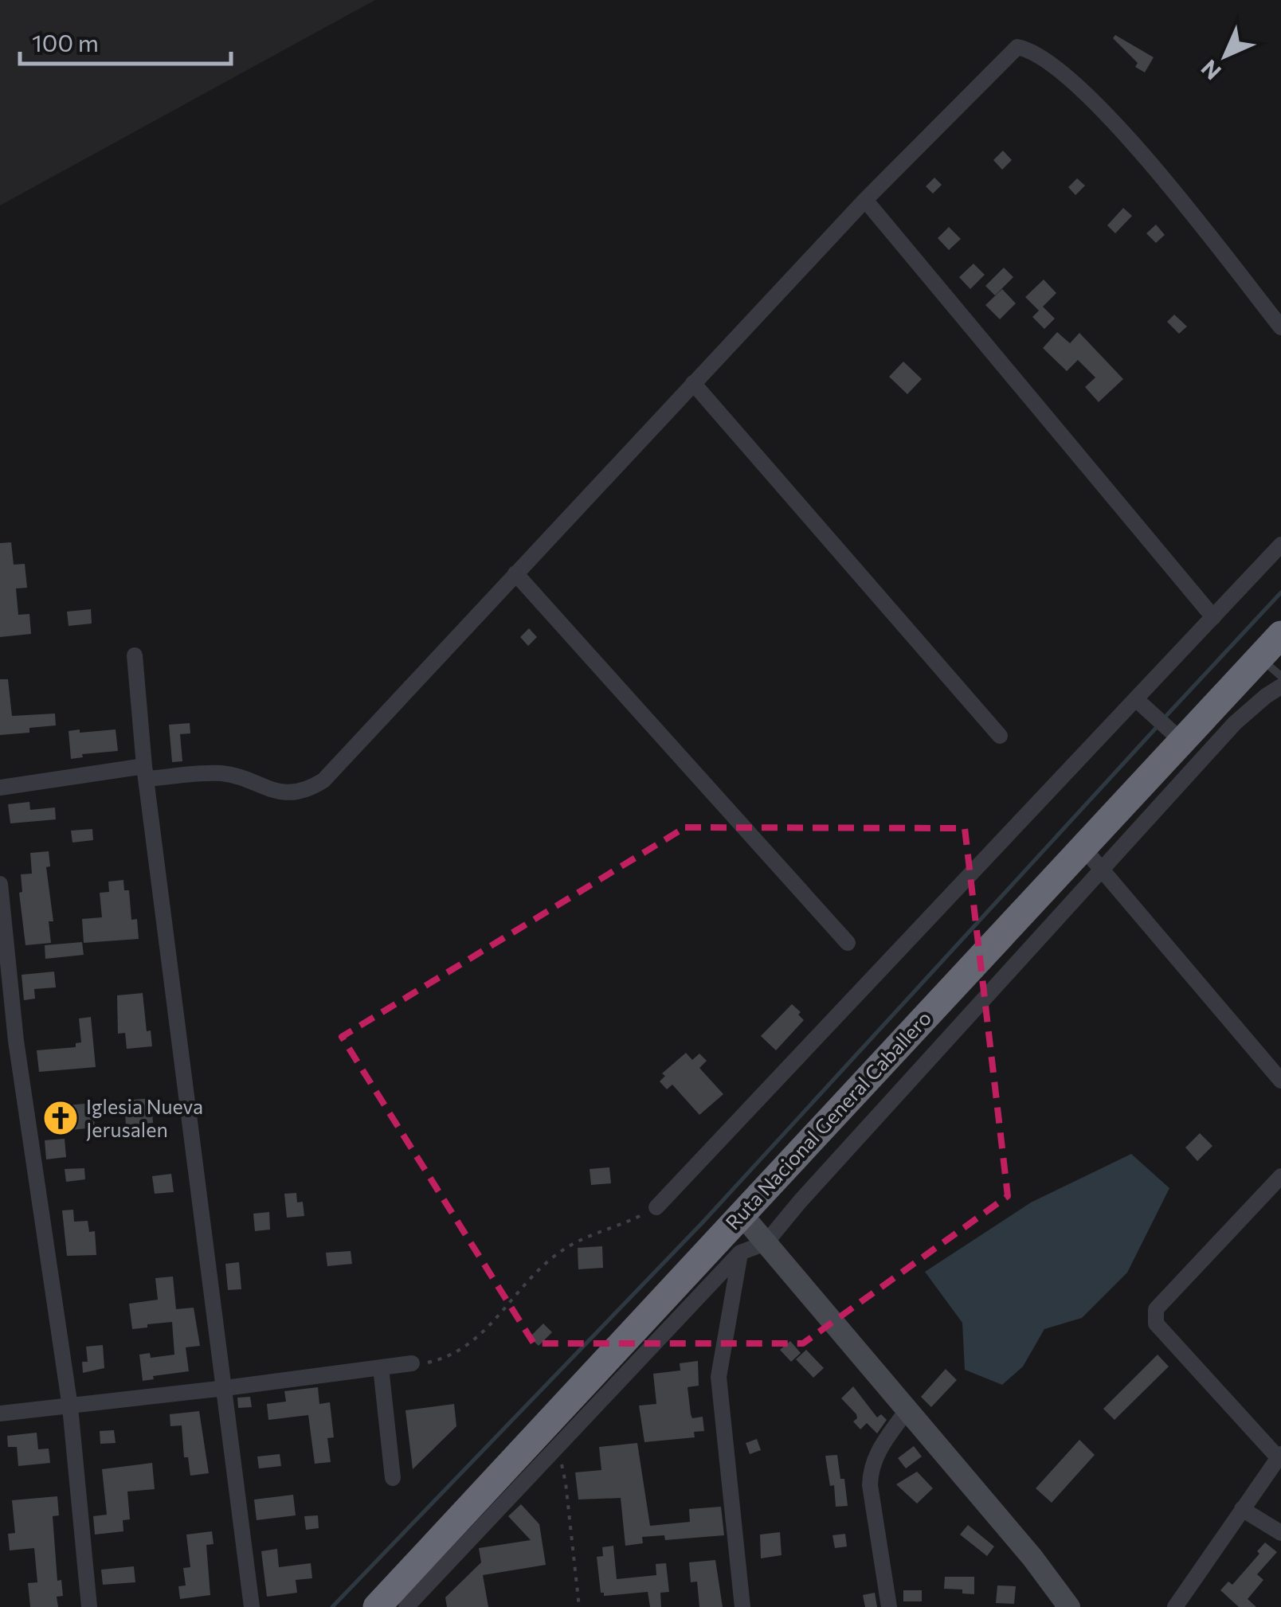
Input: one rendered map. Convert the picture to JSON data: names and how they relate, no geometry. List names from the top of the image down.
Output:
{
  "streets": {
    "highway": ["Ruta Nacional General Caballero"]
  },
  "places": {
    "church": ["Iglesia Nueva Jerusalen"]
  },
  "scale_bar": "100 m",
  "north": "bottom left"
}
